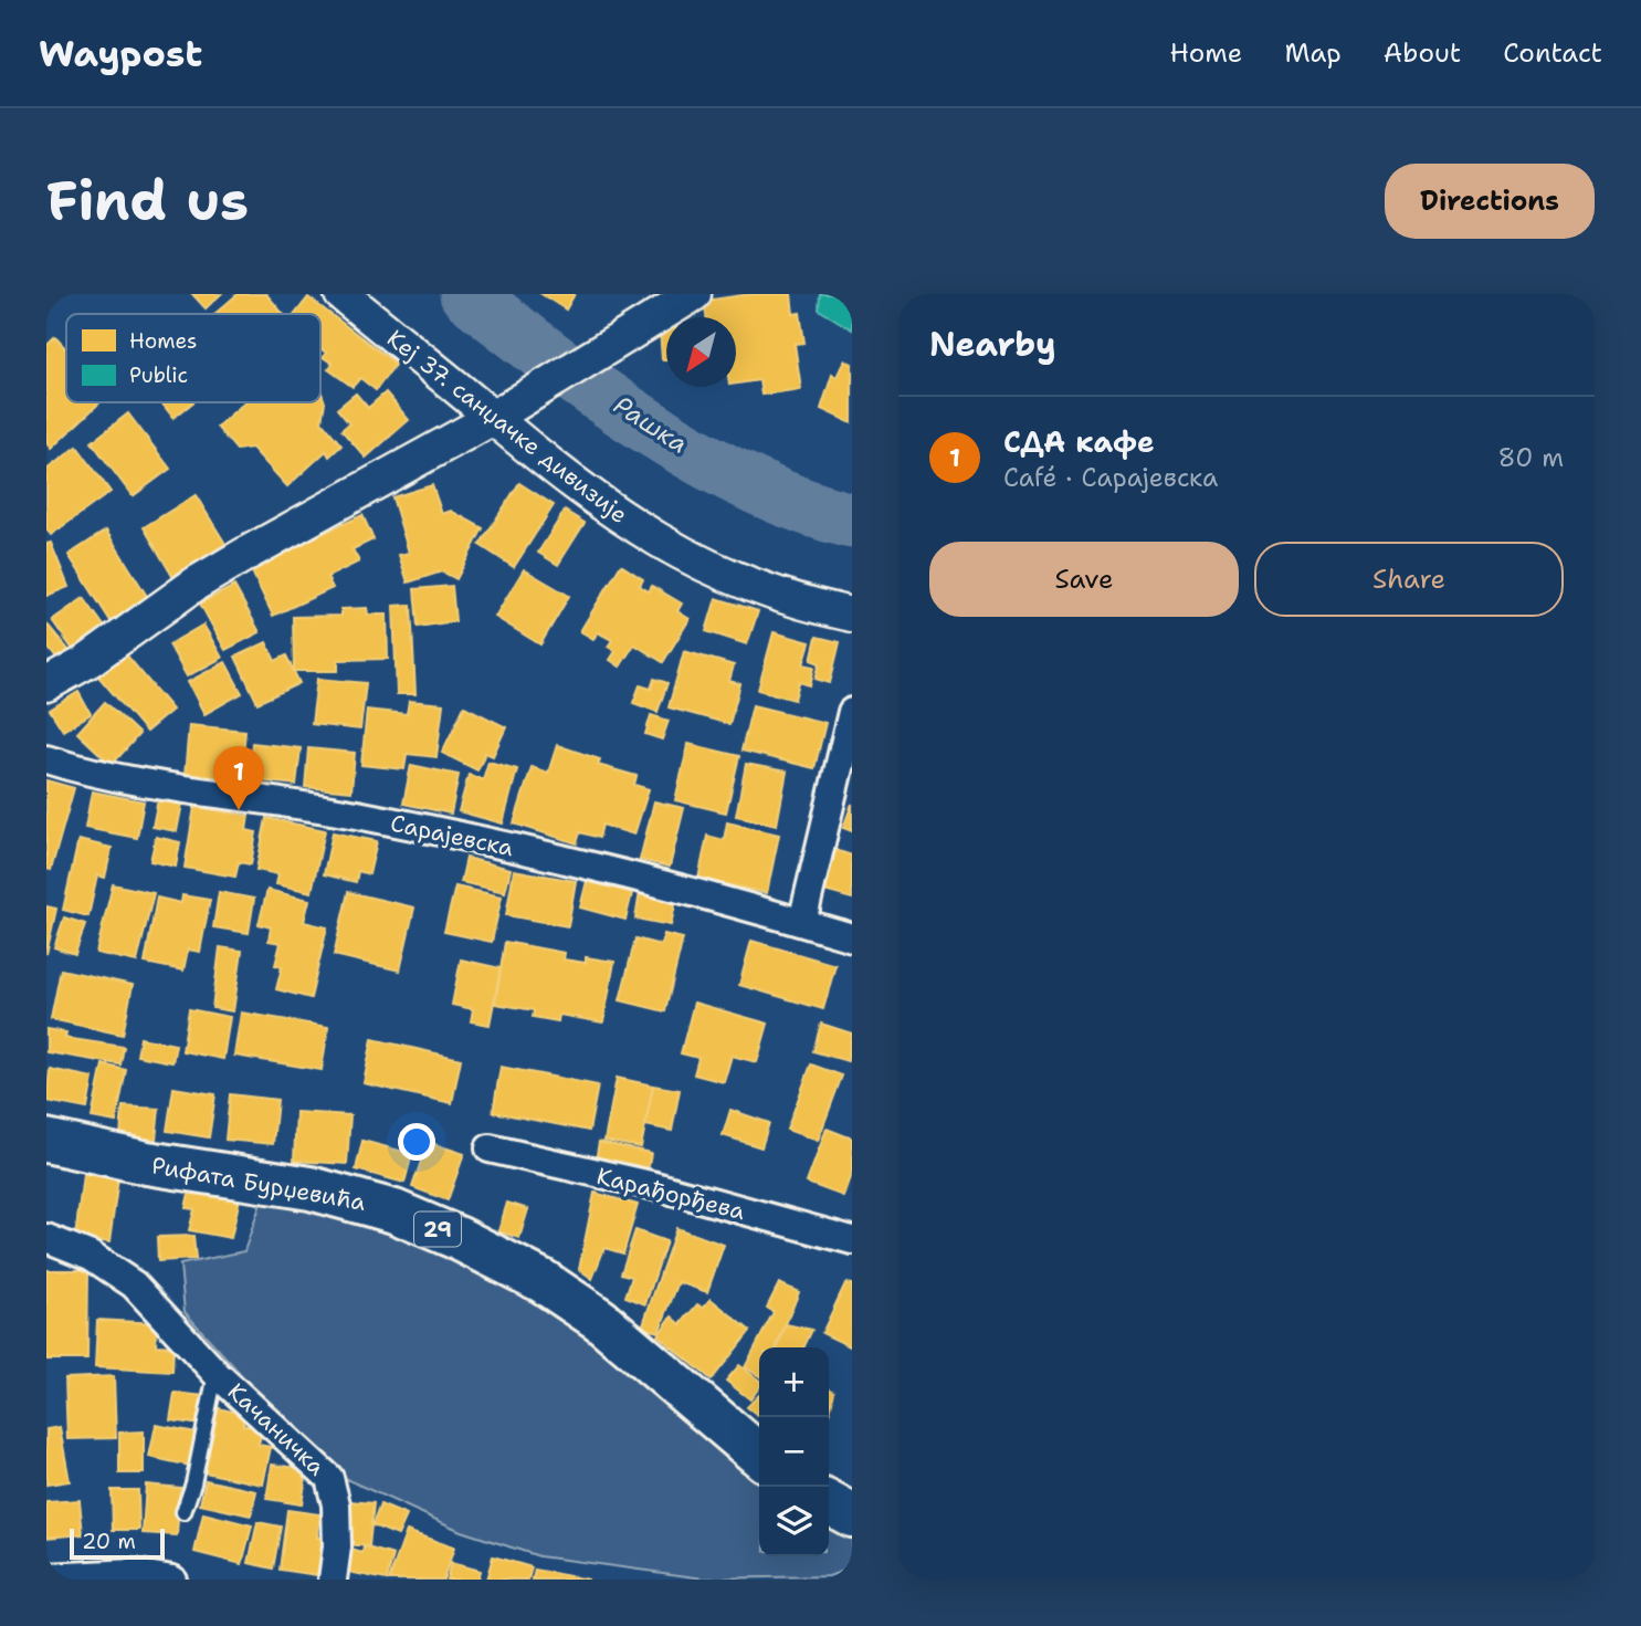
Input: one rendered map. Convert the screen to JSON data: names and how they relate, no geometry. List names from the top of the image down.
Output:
{
  "streets": {
    "main road": ["Рифата Бурџевића", "29"],
    "street": [
      "Кеј 37. санџачке дивизије",
      "Сарајевска",
      "Карађорђева",
      "Качаничка"
    ]
  },
  "water": ["Рашка"],
  "legend": ["Homes", "Public"],
  "scale_bar": "20 m",
  "north": "bottom left",
  "page": {
    "header": "Waypost",
    "nav": [
      "Home",
      "Map",
      "About",
      "Contact"
    ],
    "buttons": [
      "Directions",
      ["Save", "Share"]
    ],
    "title": "Find us",
    "heading": "Nearby",
    "list": [
      {
        "mark": "1",
        "name": "СДА кафе",
        "note": "Café · Сарајевска",
        "value": "80 m"
      }
    ],
    "pins": "1",
    "map_buttons": ["+", "−"],
    "scale": "20 m"
  }
}
